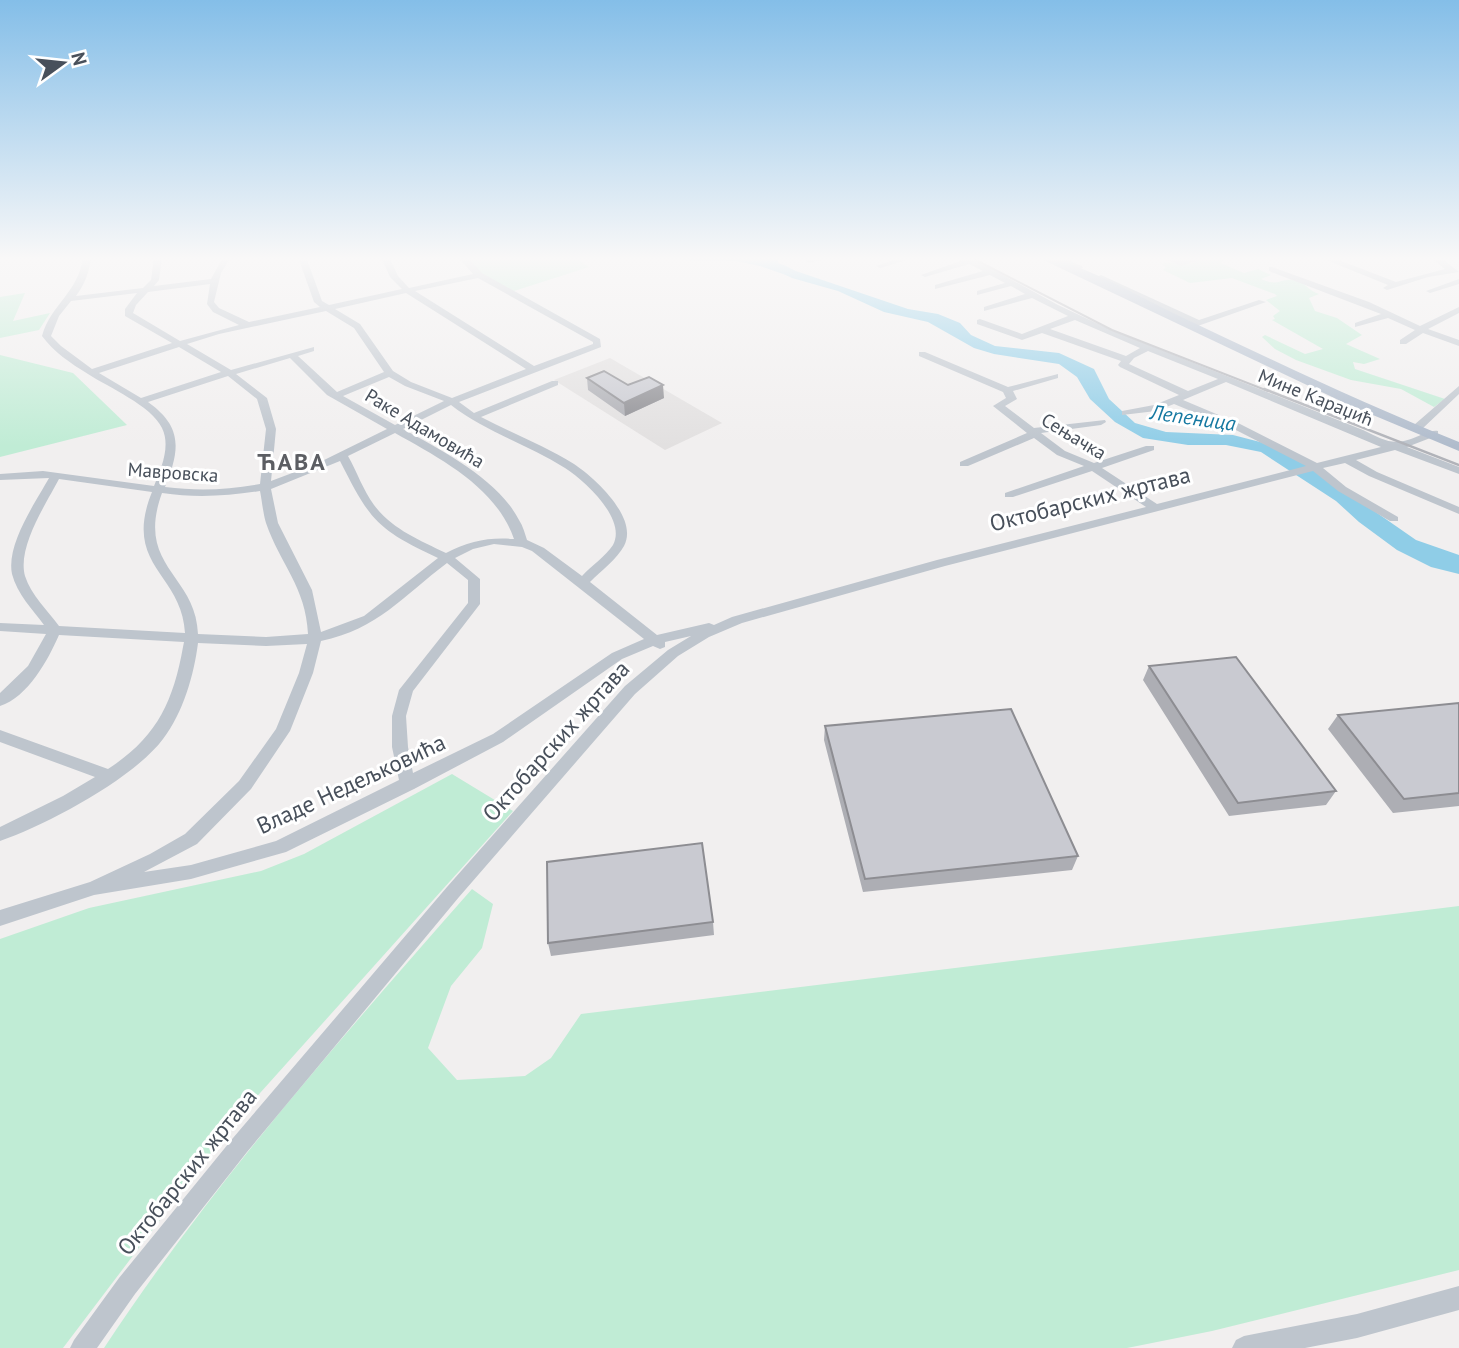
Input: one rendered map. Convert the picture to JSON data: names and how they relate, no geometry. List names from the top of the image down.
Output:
{
  "streets": {
    "street": [
      "Мине Караџић",
      "Раке Адамовића",
      "Сењачка",
      "Мавровска",
      "Октобарских жртава",
      "Владе Недељковића"
    ]
  },
  "crossings": [
    ["Мине Караџић", "Октобарских жртава"],
    ["Раке Адамовића", "Мавровска"],
    ["Сењачка", "Октобарских жртава"],
    ["Октобарских жртава", "Владе Недељковића"]
  ],
  "districts": ["ЋАВА"],
  "water": ["Лепеница"],
  "north": "right"
}
